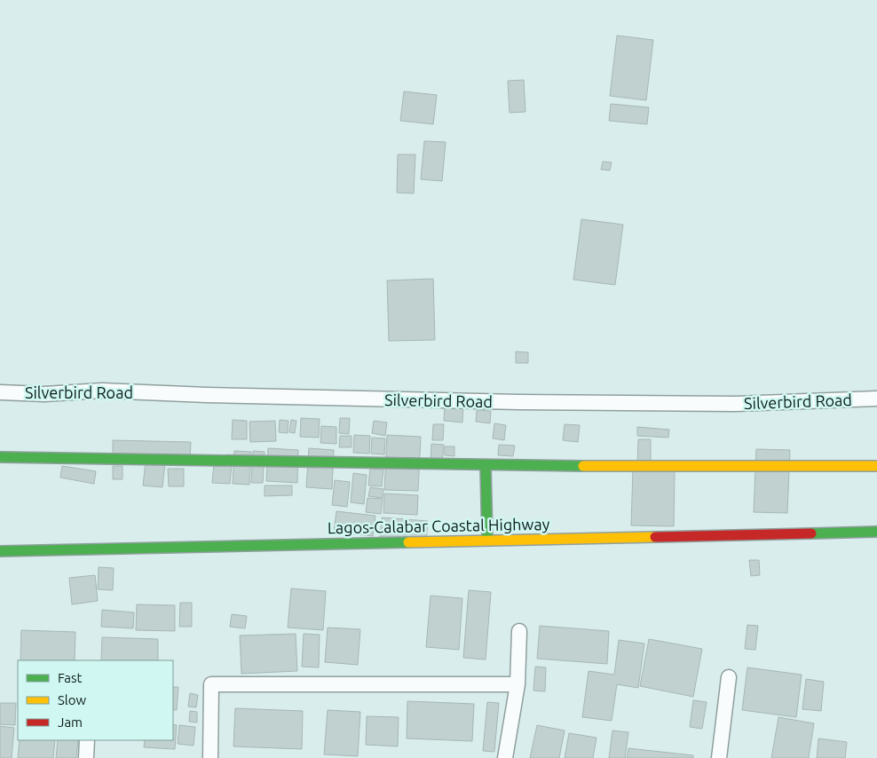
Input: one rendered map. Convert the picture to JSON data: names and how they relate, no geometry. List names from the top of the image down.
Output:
{
  "streets": {
    "highway": ["Lagos-Calabar Coastal Highway"],
    "street": ["Silverbird Road"]
  },
  "legend": ["Fast", "Slow", "Jam"]
}
